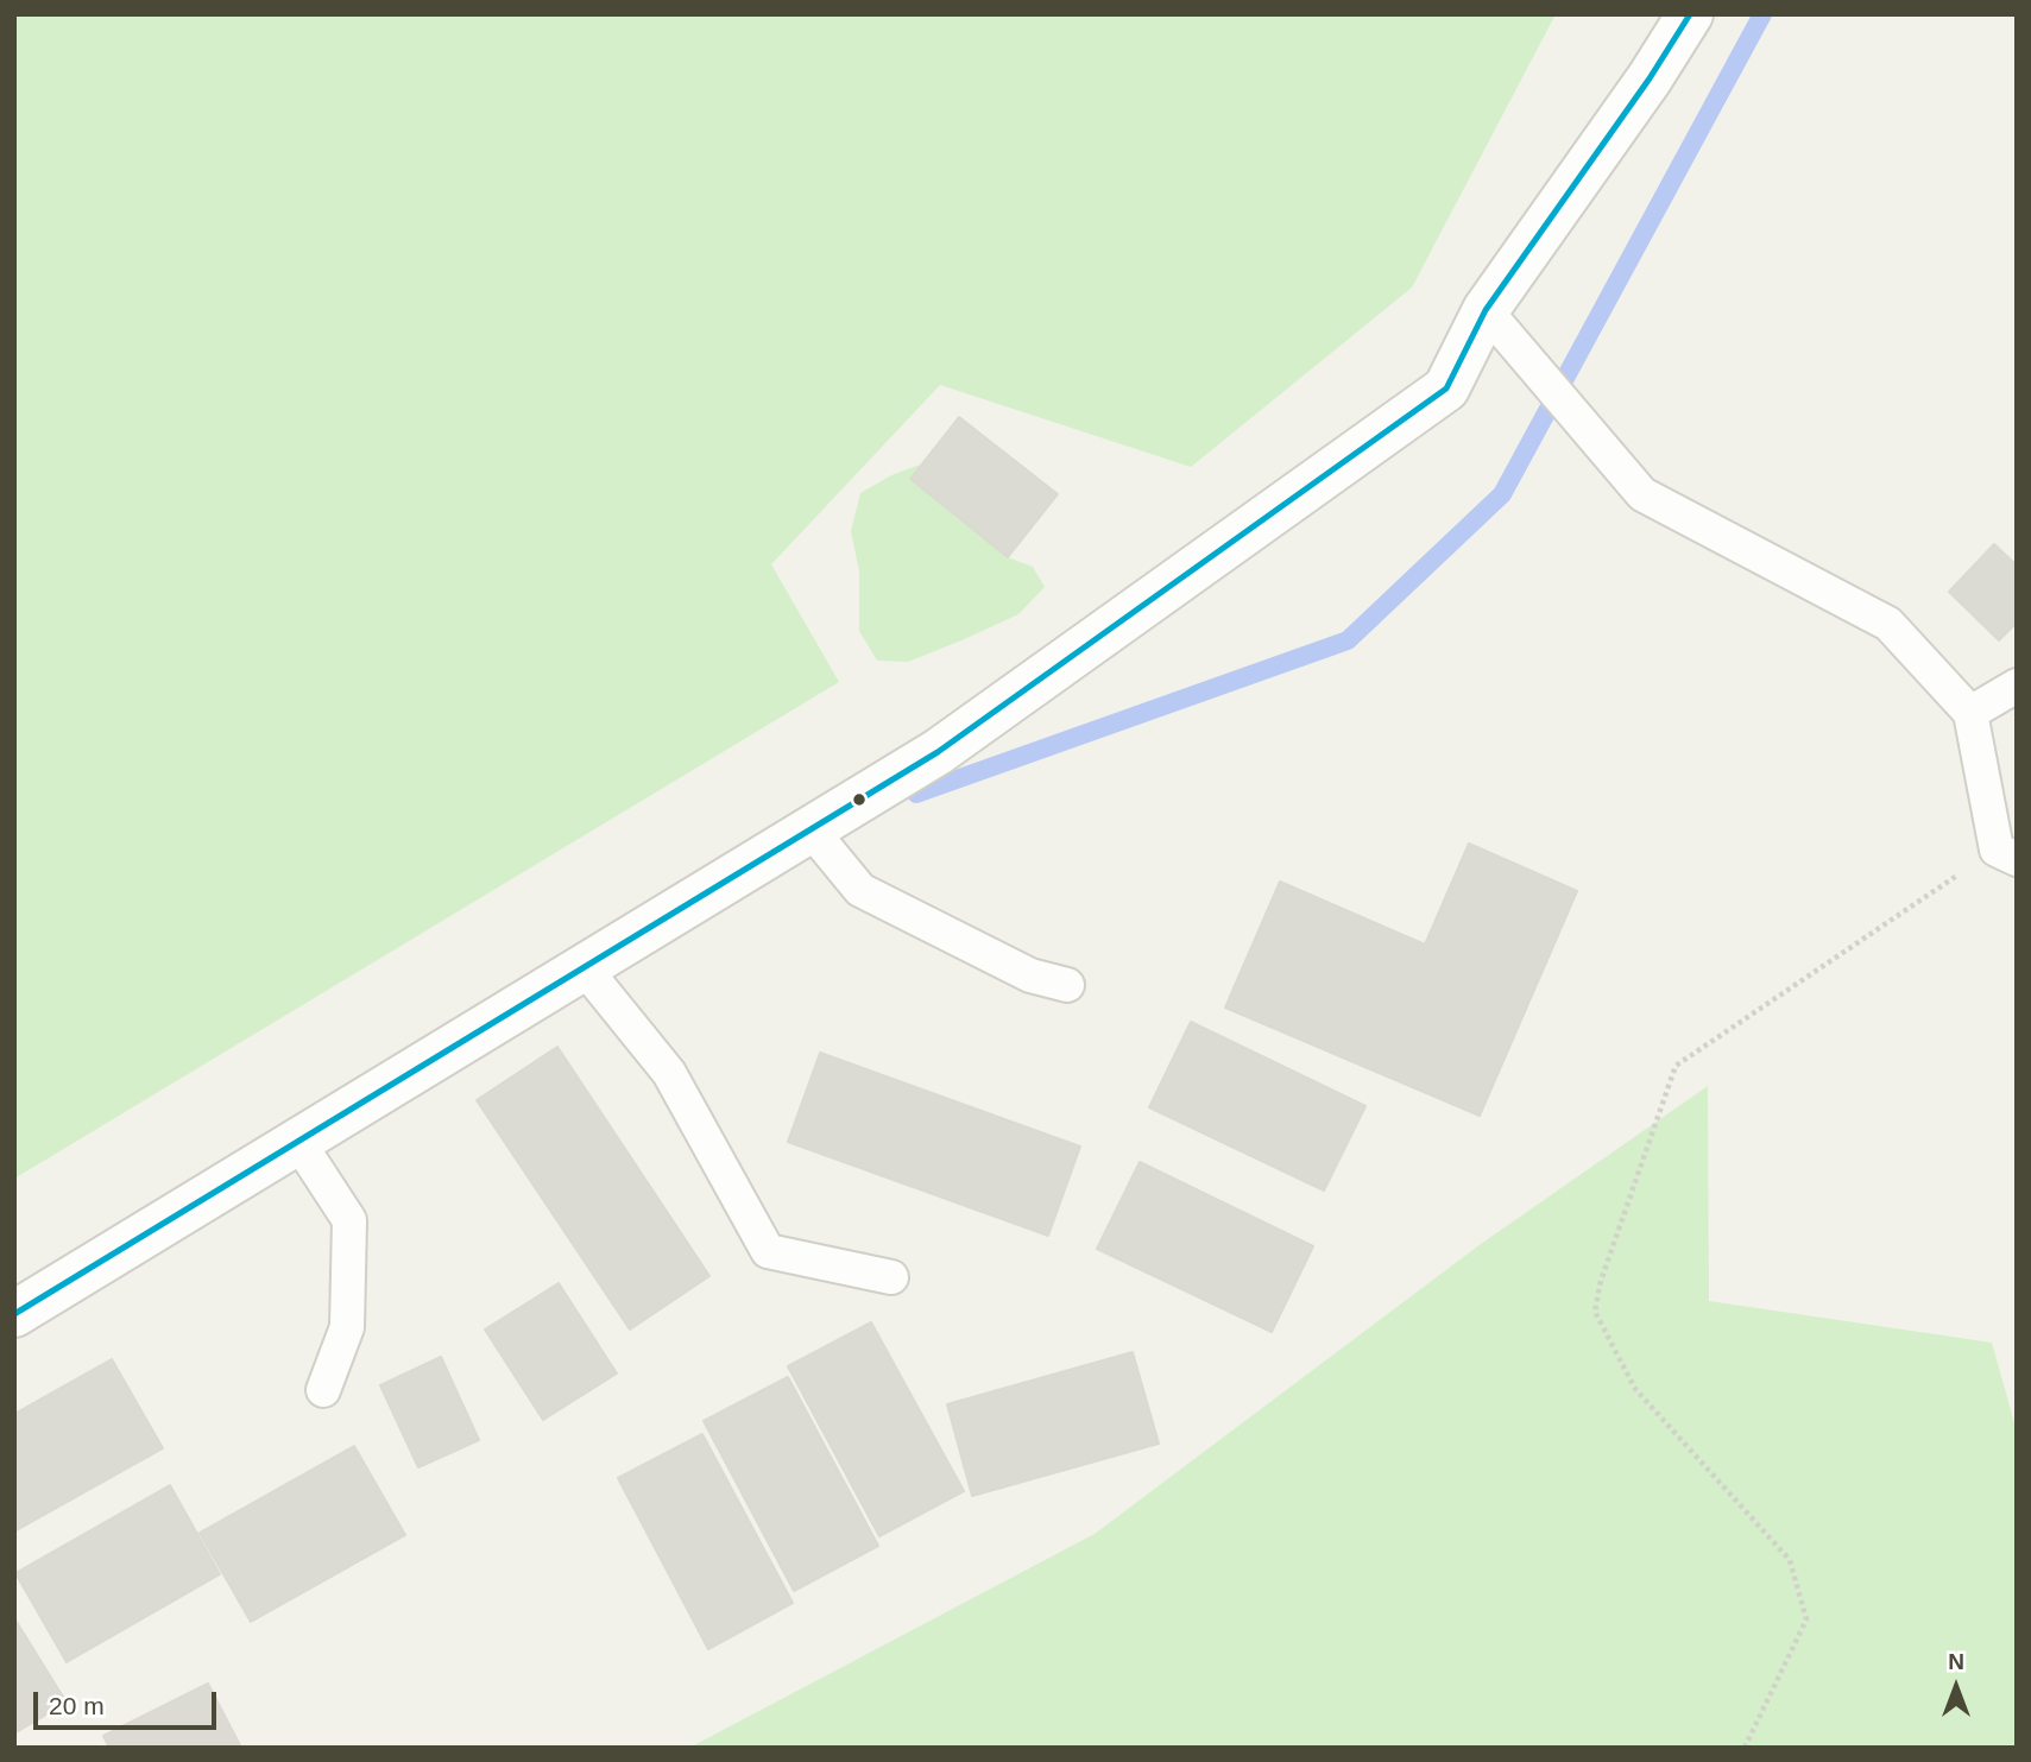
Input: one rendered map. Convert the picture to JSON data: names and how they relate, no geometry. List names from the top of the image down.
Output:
{
  "scale_bar": "20 m",
  "north": "top"
}
